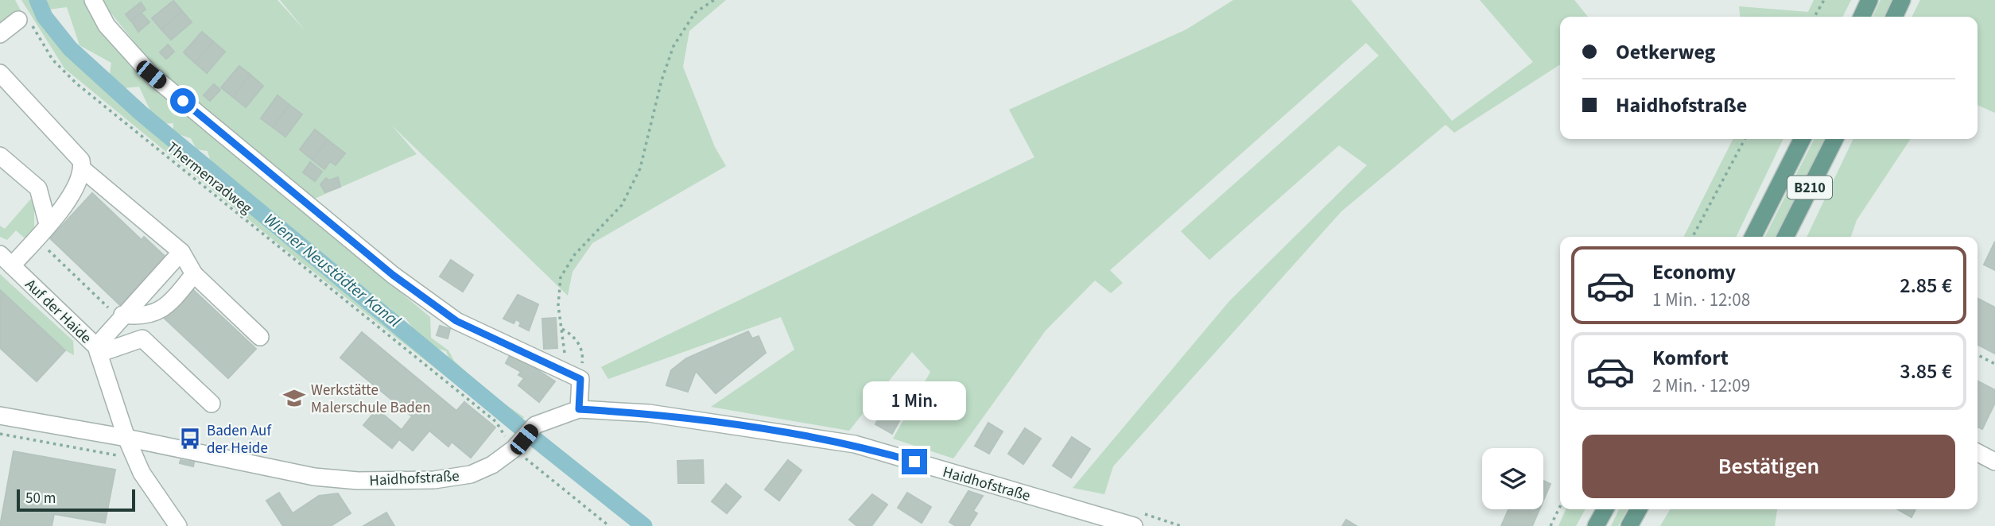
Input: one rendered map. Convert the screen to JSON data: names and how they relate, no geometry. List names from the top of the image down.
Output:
{
  "streets": {
    "main road": ["B210"],
    "street": ["Auf der Haide", "Haidhofstraße"],
    "path": ["Thermenradweg"]
  },
  "crossings": [
    ["Thermenradweg", "Haidhofstraße"],
    ["Auf der Haide", "Haidhofstraße"]
  ],
  "water": ["Wiener Neustädter Kanal"],
  "places": {
    "school or university": ["Werkstätte Malerschule Baden"],
    "bus stop": ["Baden Auf der Heide"]
  },
  "scale_bar": "50 m",
  "page": {
    "banner": ["Oetkerweg", "Haidhofstraße"],
    "list": [
      {
        "name": "Economy",
        "note": "1 Min. · 12:08",
        "value": "2.85 €"
      },
      {
        "name": "Komfort",
        "note": "2 Min. · 12:09",
        "value": "3.85 €"
      }
    ],
    "bubble": "1 Min.",
    "buttons": "Bestätigen",
    "scale": "50 m"
  }
}
